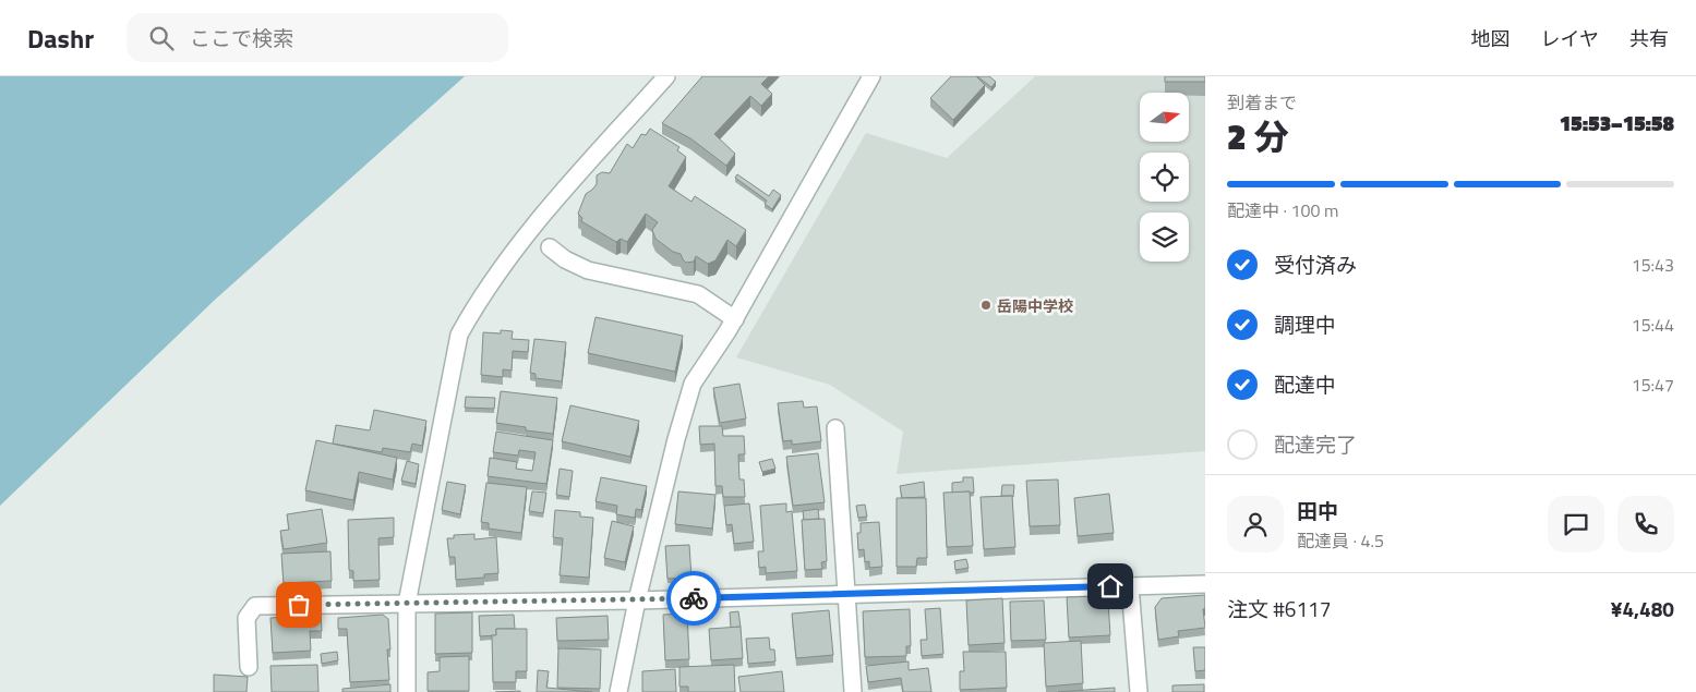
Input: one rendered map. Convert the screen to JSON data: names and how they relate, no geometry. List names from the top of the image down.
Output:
{
  "places": ["岳陽中学校"],
  "north": "right",
  "page": {
    "header": "Dashr",
    "search": "ここで検索",
    "nav": ["地図", "レイヤ", "共有"],
    "heading": ["2 分", "到着まで", "15:53–15:58"],
    "panel": [
      "田中",
      "配達員 · 4.5",
      "注文 #6117",
      "¥4,480"
    ],
    "bar": "配達中 · 100 m",
    "list": [
      ["受付済み", "15:43"],
      ["調理中", "15:44"],
      ["配達中", "15:47"],
      "配達完了"
    ]
  }
}
